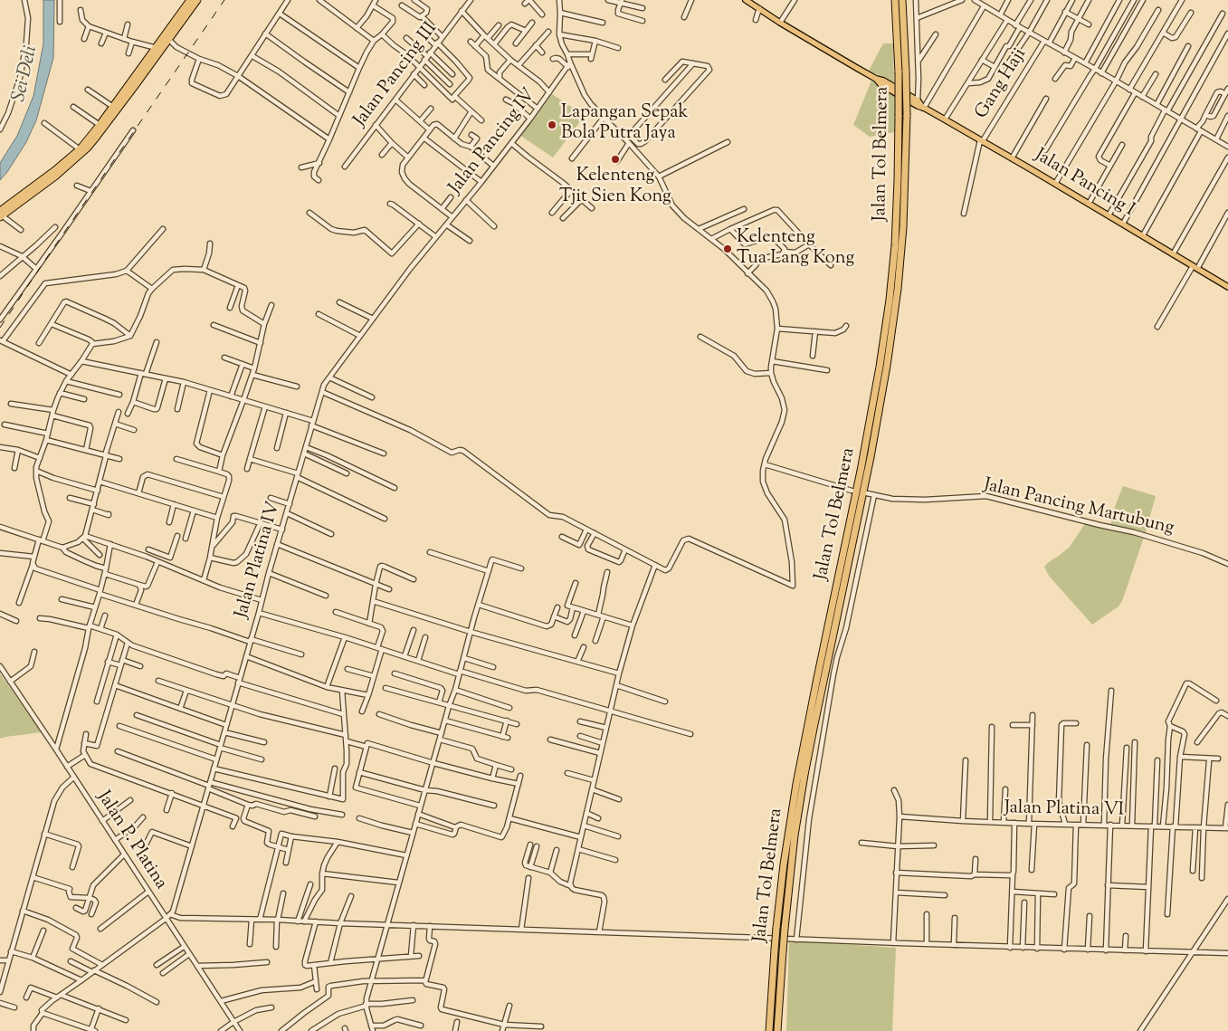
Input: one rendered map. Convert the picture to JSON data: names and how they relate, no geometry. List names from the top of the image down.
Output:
{
  "streets": {
    "highway": ["Jalan Tol Belmera"],
    "main road": ["Jalan Pancing I"],
    "street": [
      "Jalan Pancing III",
      "Gang Haji",
      "Jalan Pancing IV",
      "Jalan Pancing Martubung",
      "Jalan Platina IV",
      "Jalan Platina VI",
      "Jalan P. Platina"
    ]
  },
  "crossings": [
    ["Gang Haji", "Jalan Pancing I"],
    ["Jalan Pancing IV", "Jalan Platina IV"],
    ["Jalan Platina IV", "Jalan P. Platina"]
  ],
  "water": ["Sei Deli"],
  "places": ["Lapangan Sepak Bola Putra Jaya", "Kelenteng Tjit Sien Kong", "Kelenteng Tua Lang Kong"]
}
